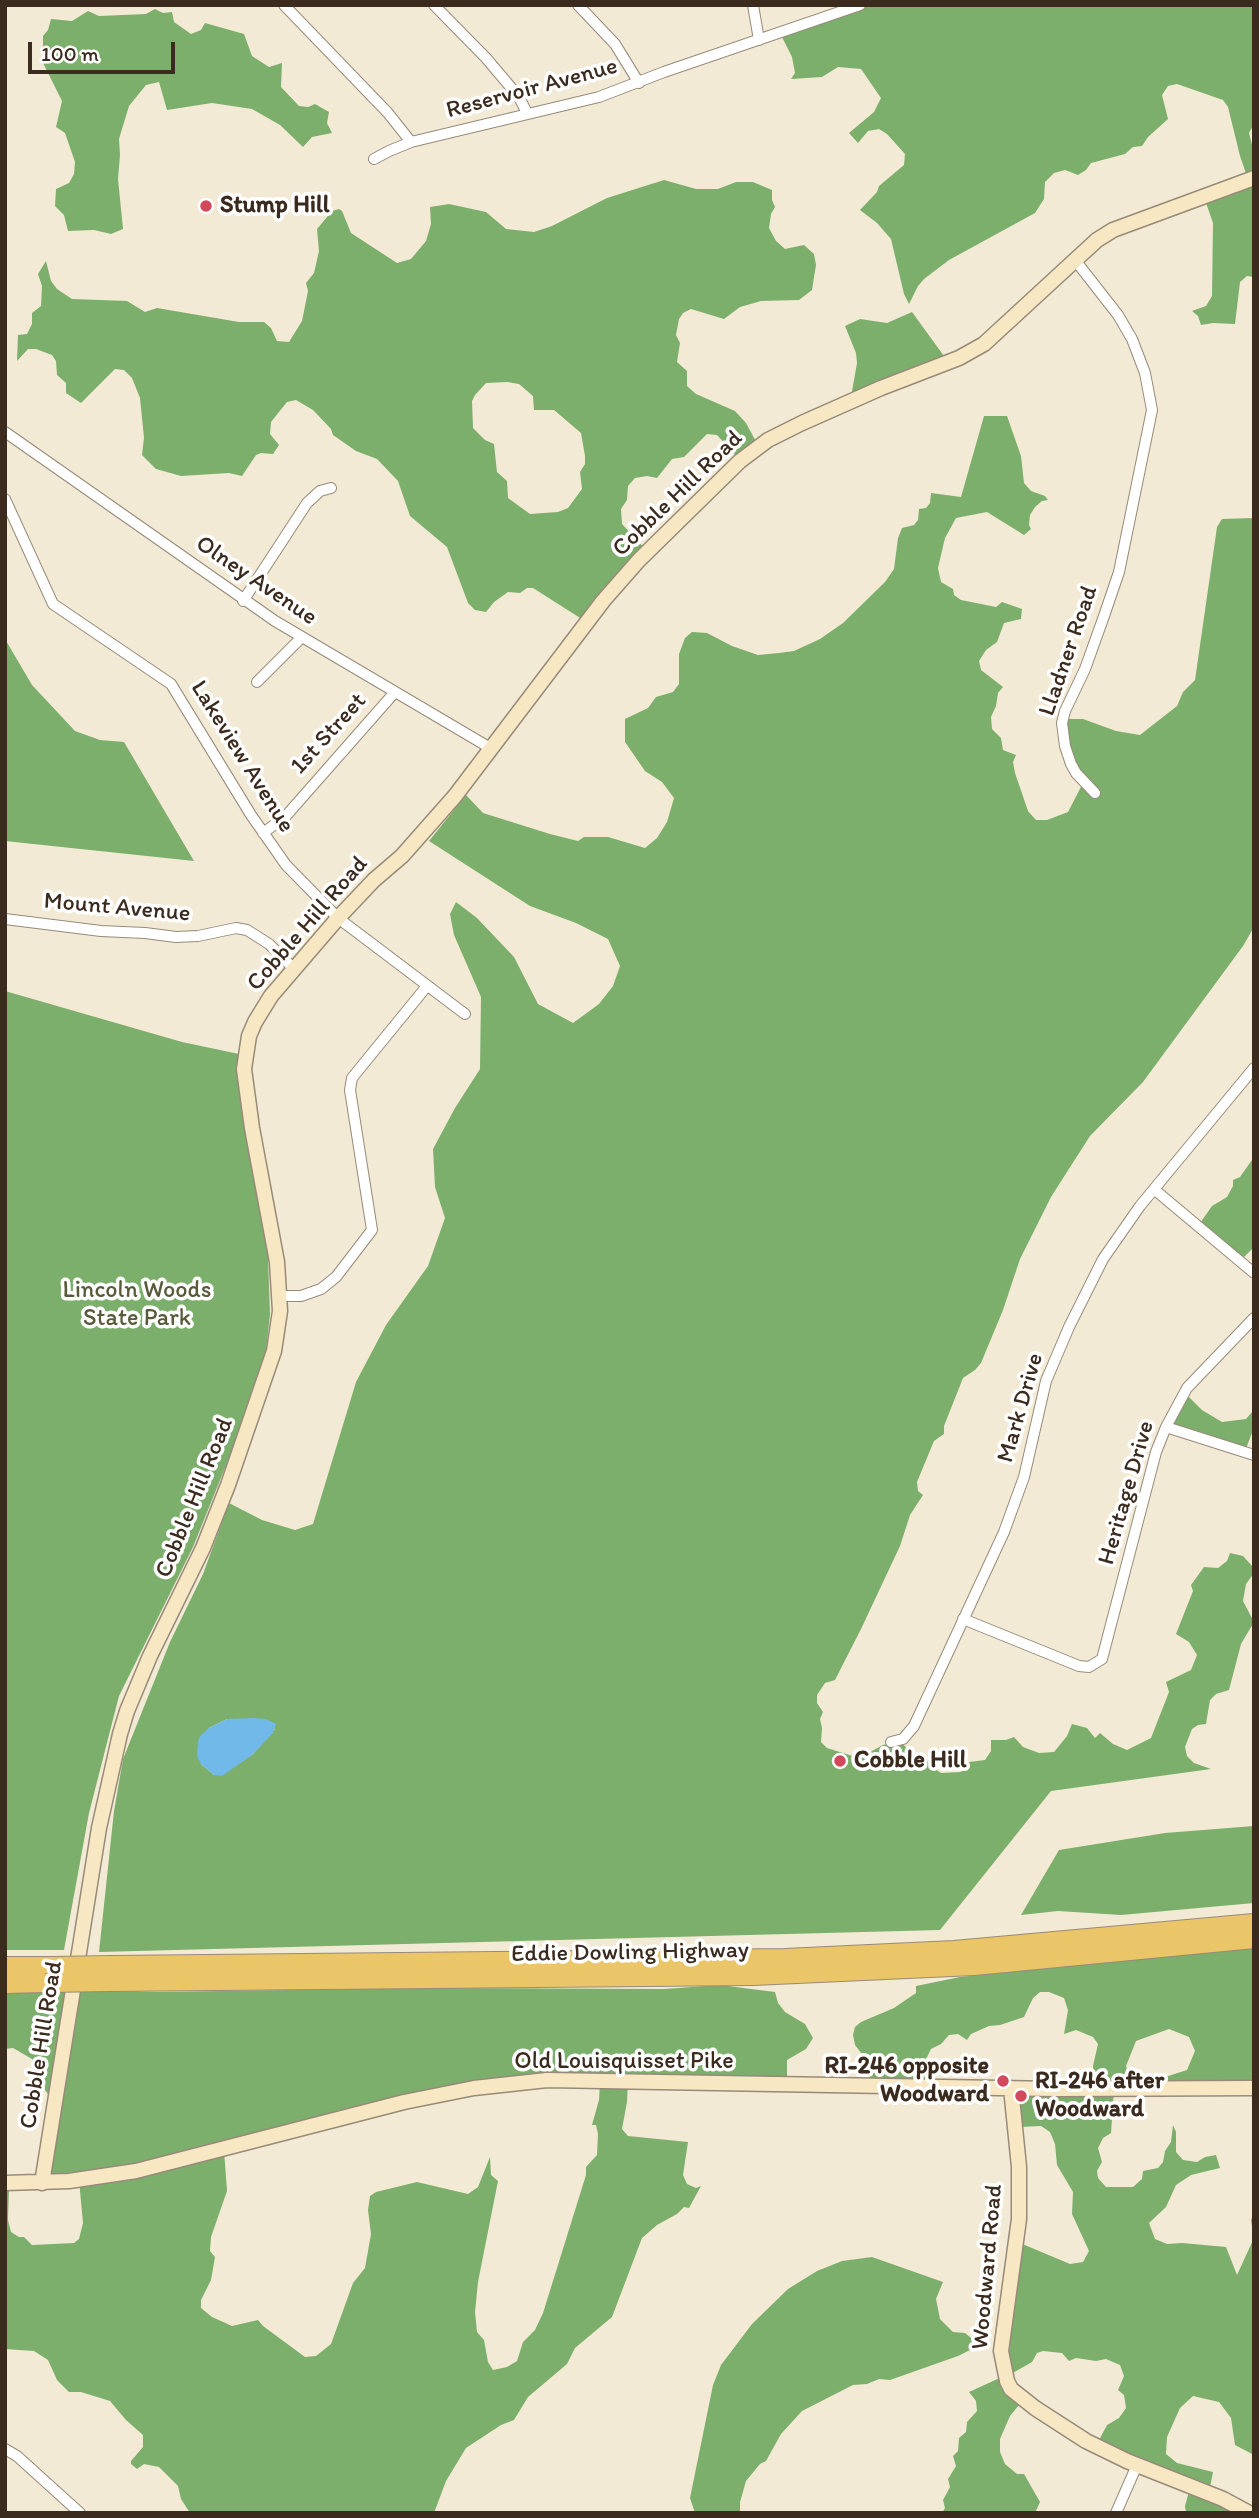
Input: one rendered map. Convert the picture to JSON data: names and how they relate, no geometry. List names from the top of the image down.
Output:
{
  "streets": {
    "highway": ["Eddie Dowling Highway"],
    "street": [
      "Reservoir Avenue",
      "Cobble Hill Road",
      "Olney Avenue",
      "Lladner Road",
      "1st Street",
      "Lakeview Avenue",
      "Mount Avenue",
      "Mark Drive",
      "Heritage Drive",
      "Old Louisquisset Pike",
      "Woodward Road"
    ]
  },
  "crossings": [
    ["Cobble Hill Road", "Olney Avenue"],
    ["Cobble Hill Road", "Lladner Road"],
    ["Cobble Hill Road", "Lakeview Avenue"],
    ["Cobble Hill Road", "Mount Avenue"],
    ["Cobble Hill Road", "Old Louisquisset Pike"],
    ["Olney Avenue", "1st Street"],
    ["1st Street", "Lakeview Avenue"],
    ["Mark Drive", "Heritage Drive"],
    ["Old Louisquisset Pike", "Woodward Road"]
  ],
  "parks": ["Lincoln Woods State Park"],
  "places": [
    "Stump Hill",
    "Cobble Hill",
    "RI-246 opposite Woodward",
    "RI-246 after Woodward"
  ],
  "scale_bar": "100 m"
}
